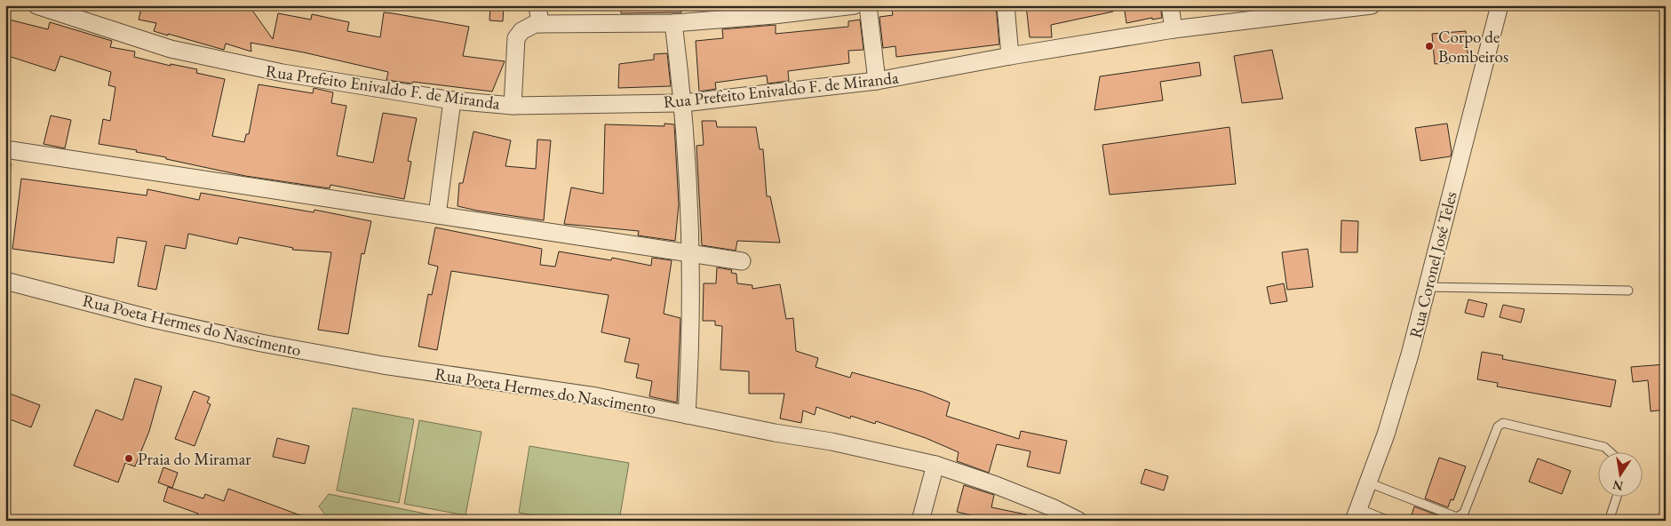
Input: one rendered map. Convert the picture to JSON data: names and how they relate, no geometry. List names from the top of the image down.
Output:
{
  "streets": {
    "street": ["Rua Prefeito Enivaldo F. de Miranda", "Rua Coronel José Teles", "Rua Poeta Hermes do Nascimento"]
  },
  "places": ["Corpo de Bombeiros", "Praia do Miramar"],
  "north": "bottom"
}
